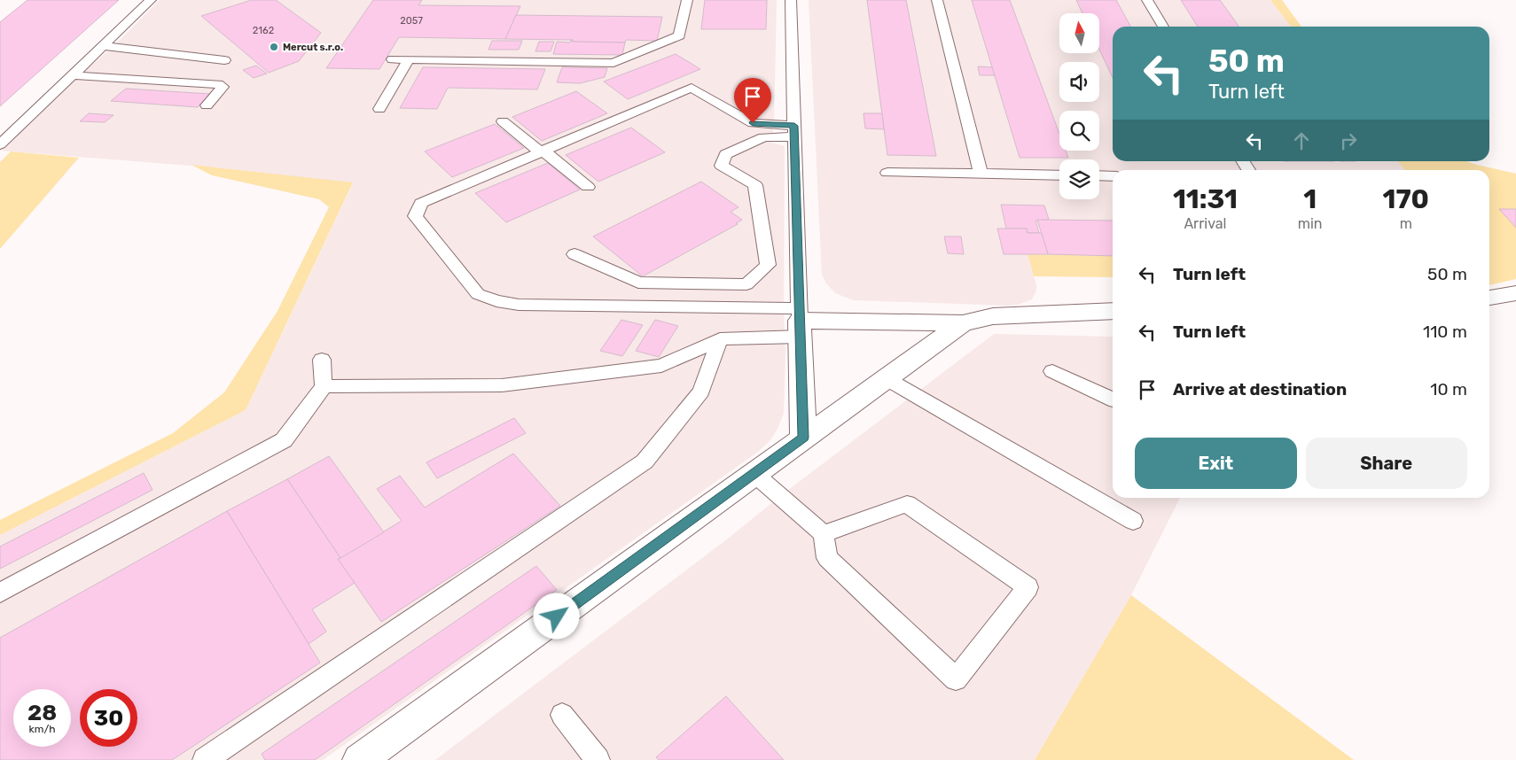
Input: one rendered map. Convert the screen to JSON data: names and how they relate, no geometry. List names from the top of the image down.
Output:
{
  "places": ["Mercut s.r.o."],
  "house_numbers": ["2057", "2162"],
  "north": "top",
  "page": {
    "turn": ["50 m", "Turn left"],
    "eta": [
      "11:31",
      "Arrival",
      "1",
      "min",
      "170",
      "m"
    ],
    "list": [
      {
        "name": "Turn left",
        "value": "50 m"
      },
      {
        "name": "Turn left",
        "value": "110 m"
      },
      {
        "name": "Arrive at destination",
        "value": "10 m"
      }
    ],
    "buttons": ["Exit", "Share"],
    "speed": "28 km/h",
    "limit": "30"
  }
}
